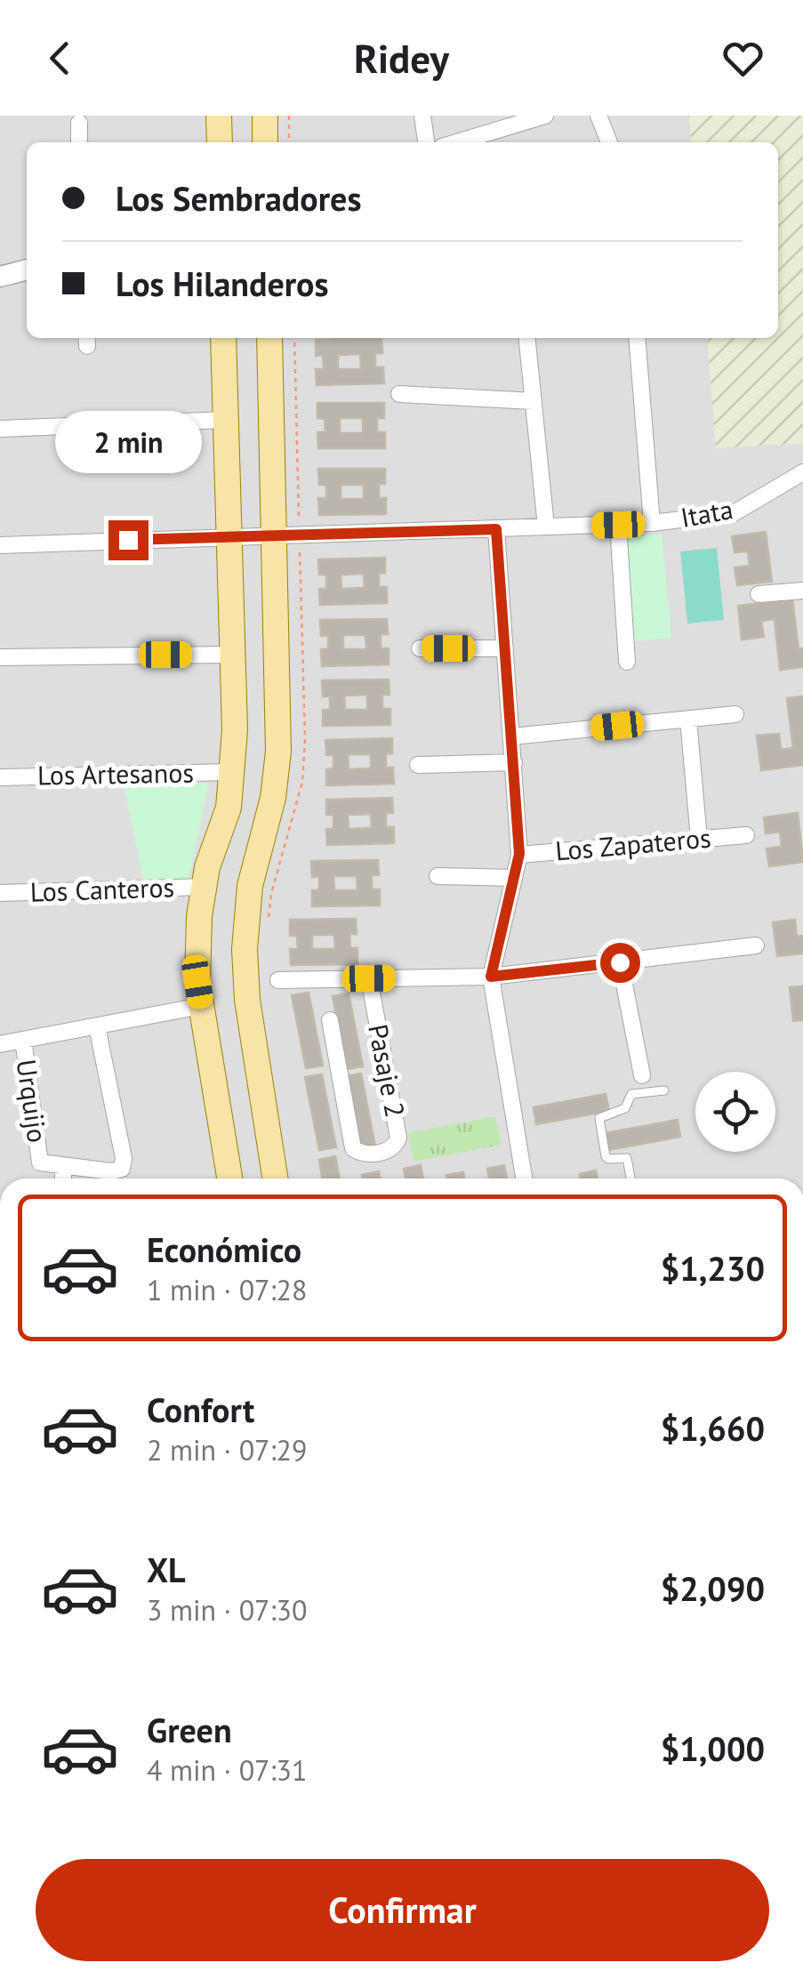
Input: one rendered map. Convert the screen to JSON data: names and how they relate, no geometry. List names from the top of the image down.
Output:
{
  "streets": {
    "street": [
      "Itata",
      "Los Artesanos",
      "Los Zapateros",
      "Los Canteros",
      "Pasaje 2",
      "Urquijo"
    ]
  },
  "page": {
    "header": "Ridey",
    "banner": ["Los Sembradores", "Los Hilanderos"],
    "bubble": "2 min",
    "list": [
      {
        "name": "Económico",
        "note": "1 min · 07:28",
        "value": "$1,230"
      },
      {
        "name": "Confort",
        "note": "2 min · 07:29",
        "value": "$1,660"
      },
      {
        "name": "XL",
        "note": "3 min · 07:30",
        "value": "$2,090"
      },
      {
        "name": "Green",
        "note": "4 min · 07:31",
        "value": "$1,000"
      }
    ],
    "buttons": "Confirmar"
  }
}
